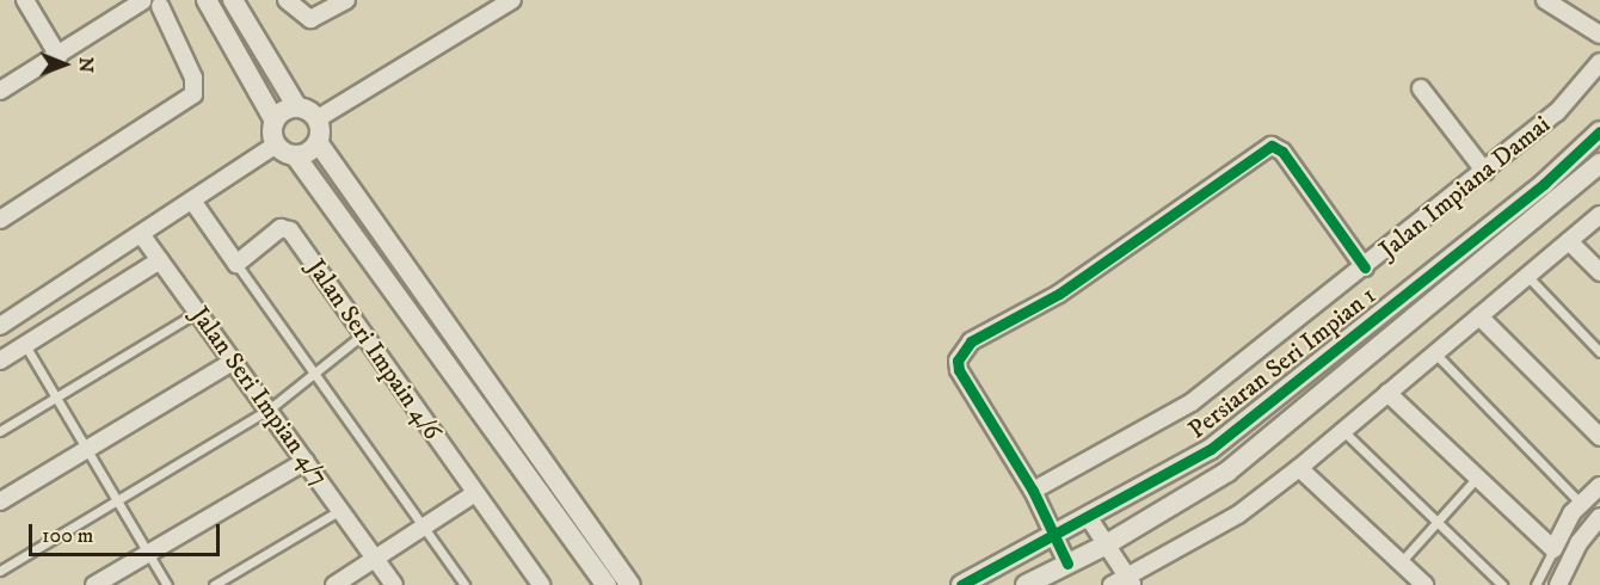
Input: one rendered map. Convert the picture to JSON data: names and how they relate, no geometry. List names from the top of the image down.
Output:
{
  "streets": {
    "street": [
      "Jalan Impiana Damai",
      "Jalan Seri Impain 4/6",
      "Persiaran Seri Impian 1",
      "Jalan Seri Impian 4/7"
    ]
  },
  "scale_bar": "100 m",
  "north": "right"
}
